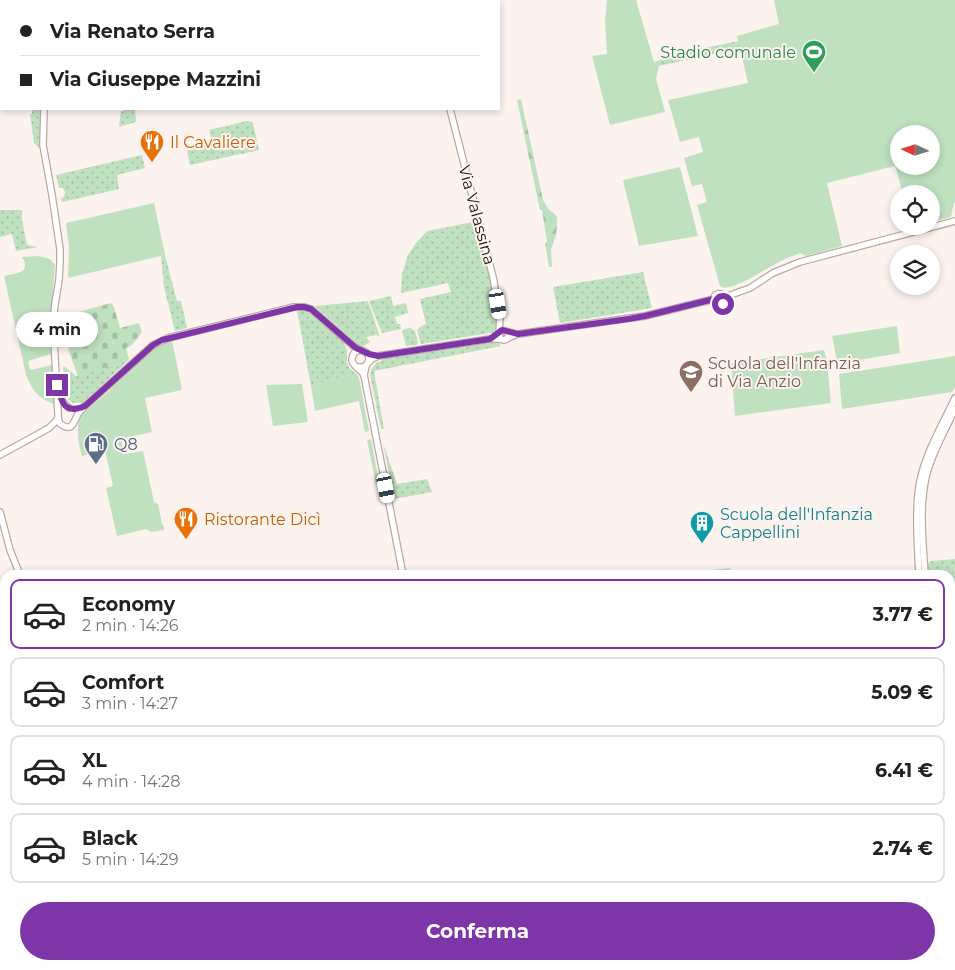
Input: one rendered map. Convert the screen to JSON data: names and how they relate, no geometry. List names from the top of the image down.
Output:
{
  "streets": {
    "street": ["Via Valassina"]
  },
  "places": {
    "sports": ["Stadio comunale"],
    "restaurant": ["Il Cavaliere", "Ristorante Dicì"],
    "school or university": ["Scuola dell'Infanzia di Via Anzio"],
    "fuel station": ["Q8"],
    "building": ["Scuola dell'Infanzia Cappellini"]
  },
  "north": "left",
  "page": {
    "banner": ["Via Renato Serra", "Via Giuseppe Mazzini"],
    "bubble": "4 min",
    "list": [
      {
        "name": "Economy",
        "note": "2 min · 14:26",
        "value": "3.77 €"
      },
      {
        "name": "Comfort",
        "note": "3 min · 14:27",
        "value": "5.09 €"
      },
      {
        "name": "XL",
        "note": "4 min · 14:28",
        "value": "6.41 €"
      },
      {
        "name": "Black",
        "note": "5 min · 14:29",
        "value": "2.74 €"
      }
    ],
    "buttons": "Conferma"
  }
}
